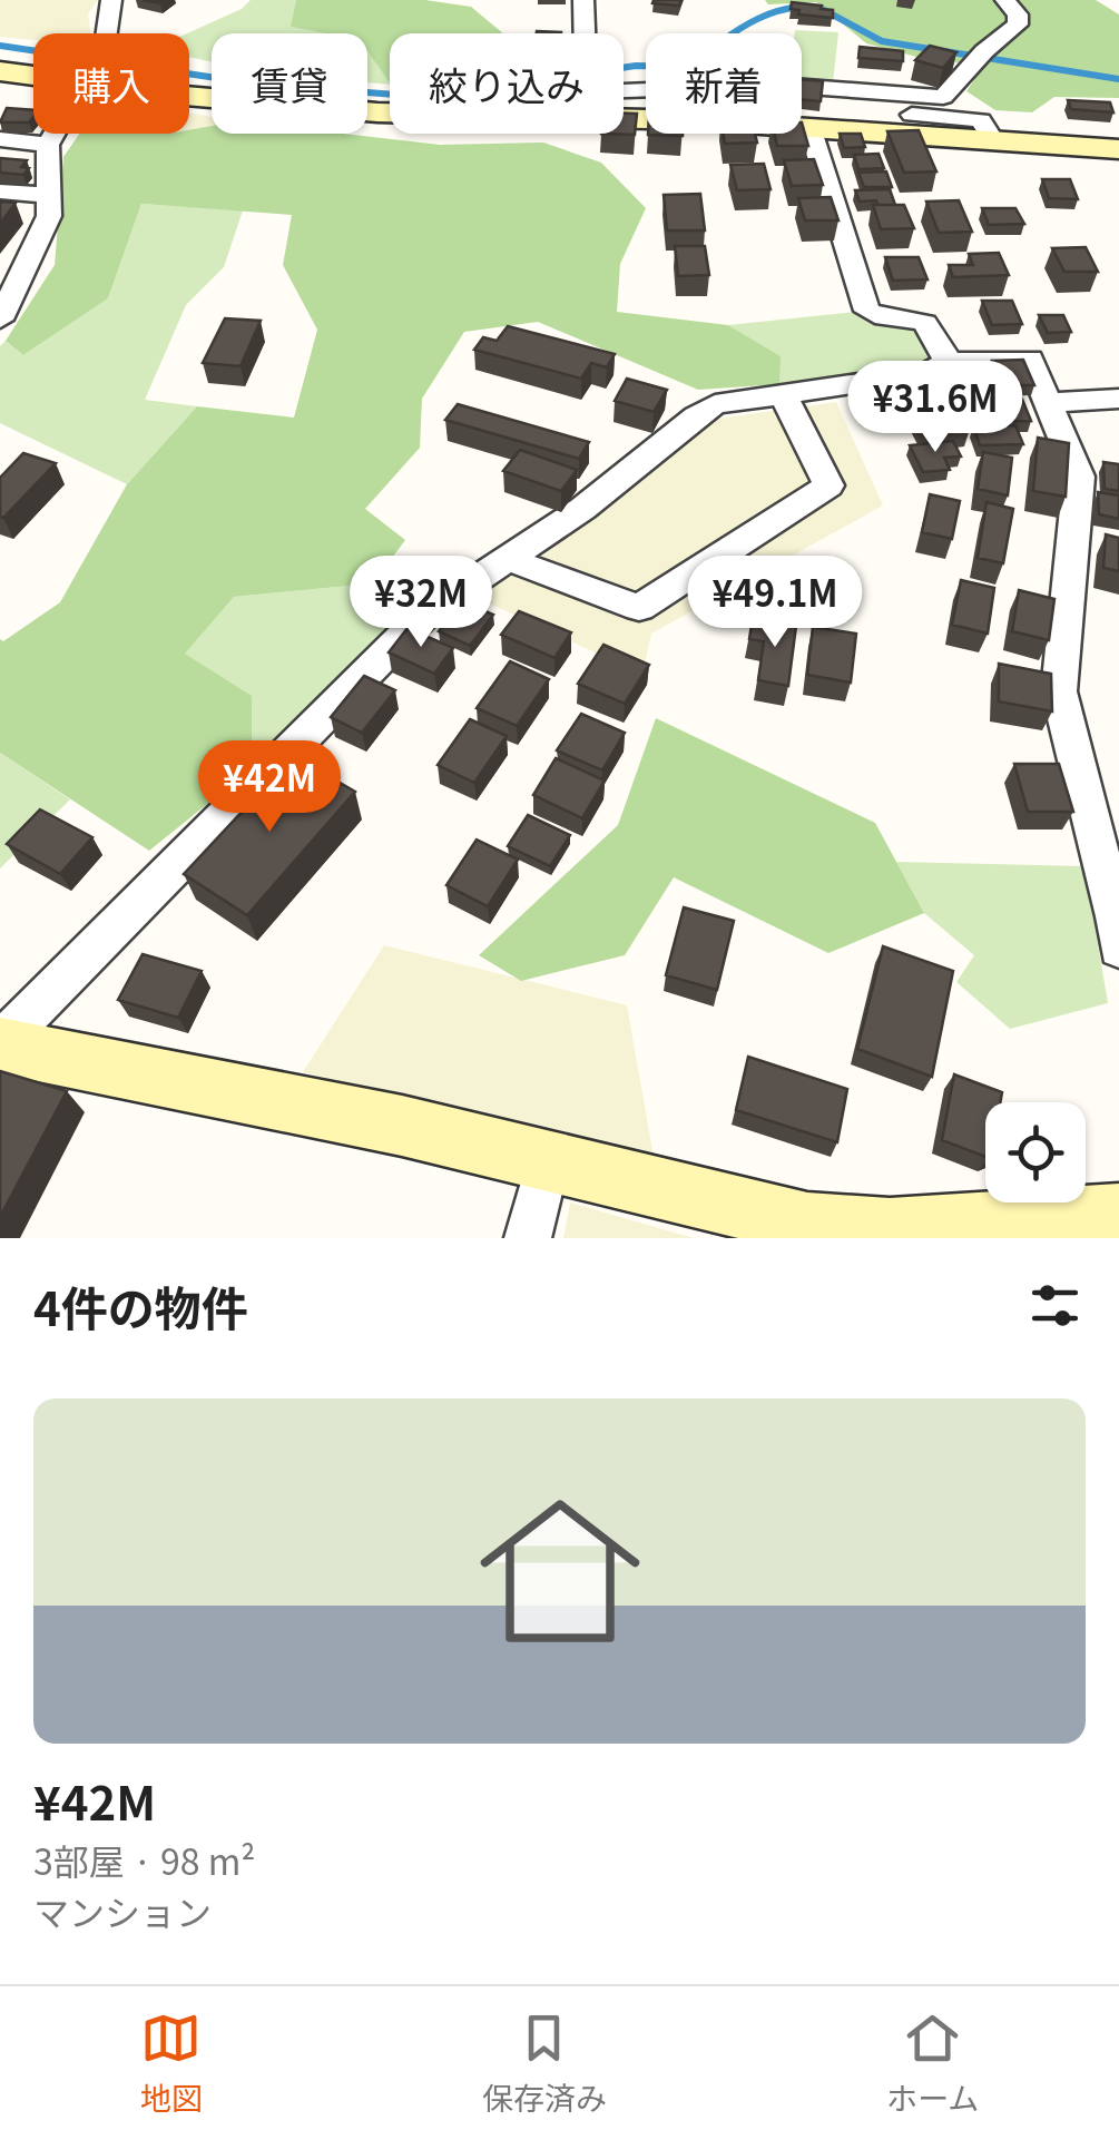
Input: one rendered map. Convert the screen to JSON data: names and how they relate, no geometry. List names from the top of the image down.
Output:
{
  "page": {
    "chip": [
      "購入",
      "賃貸",
      "絞り込み",
      "新着"
    ],
    "price": [
      "¥31.6M",
      "¥32M",
      "¥49.1M",
      "¥42M"
    ],
    "heading": "4件の物件",
    "list": [
      {
        "name": "¥42M",
        "note": "3部屋 · 98 m² · マンション"
      }
    ],
    "tabs": ["地図", "保存済み", "ホーム"]
  }
}
